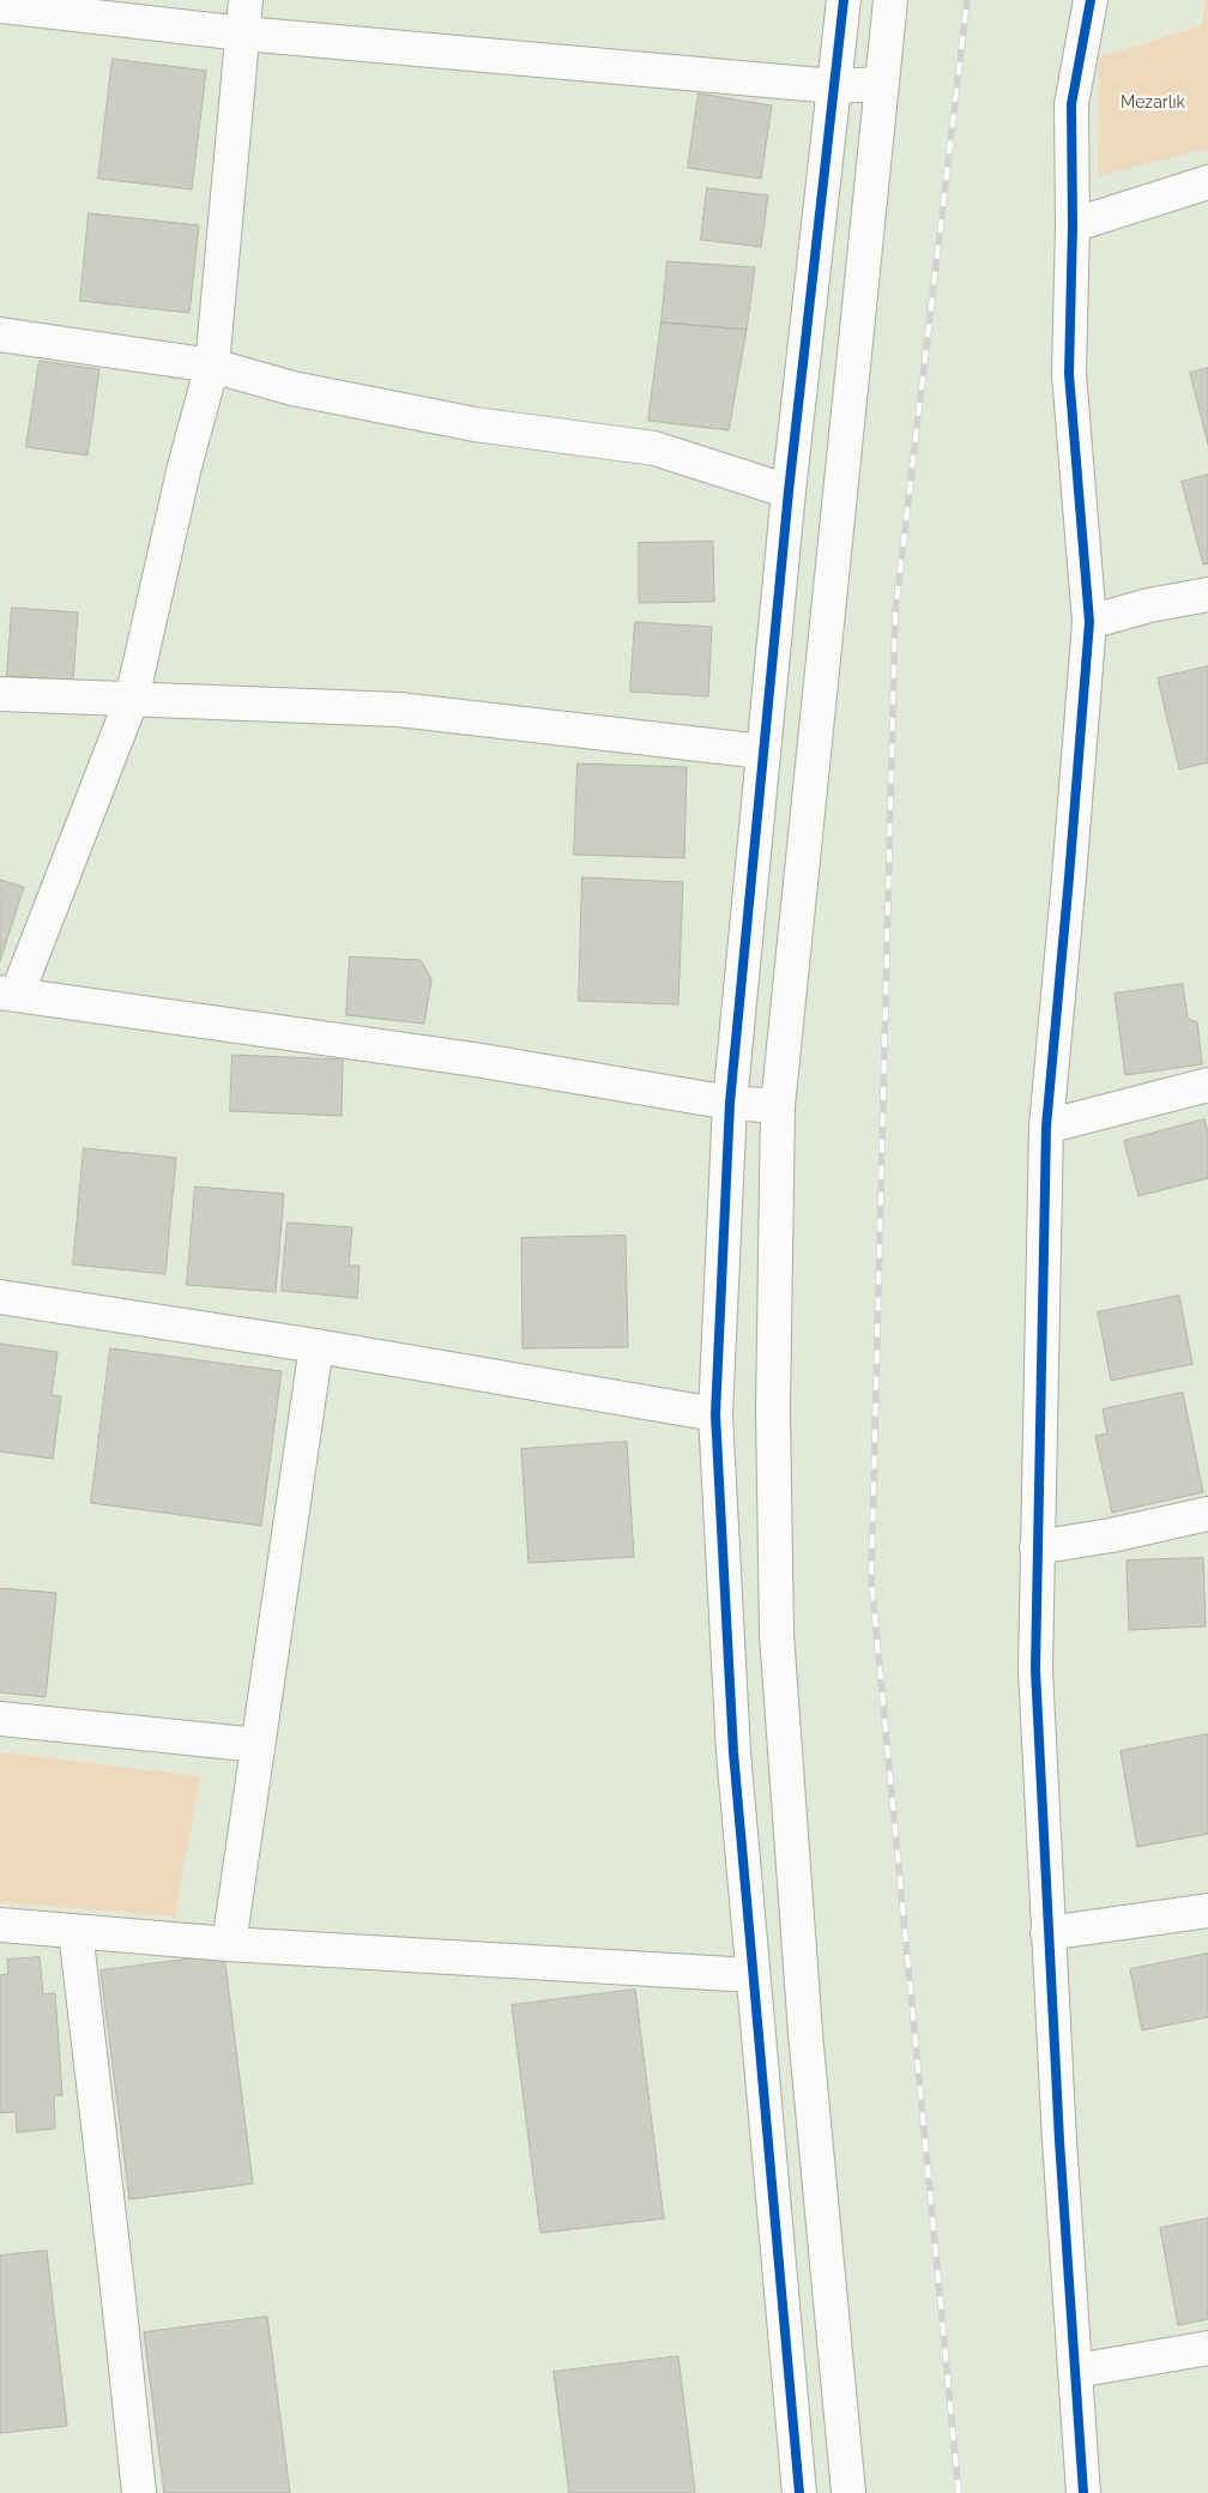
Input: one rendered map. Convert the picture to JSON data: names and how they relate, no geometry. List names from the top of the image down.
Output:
{
  "parks": ["Mezarlık"]
}
